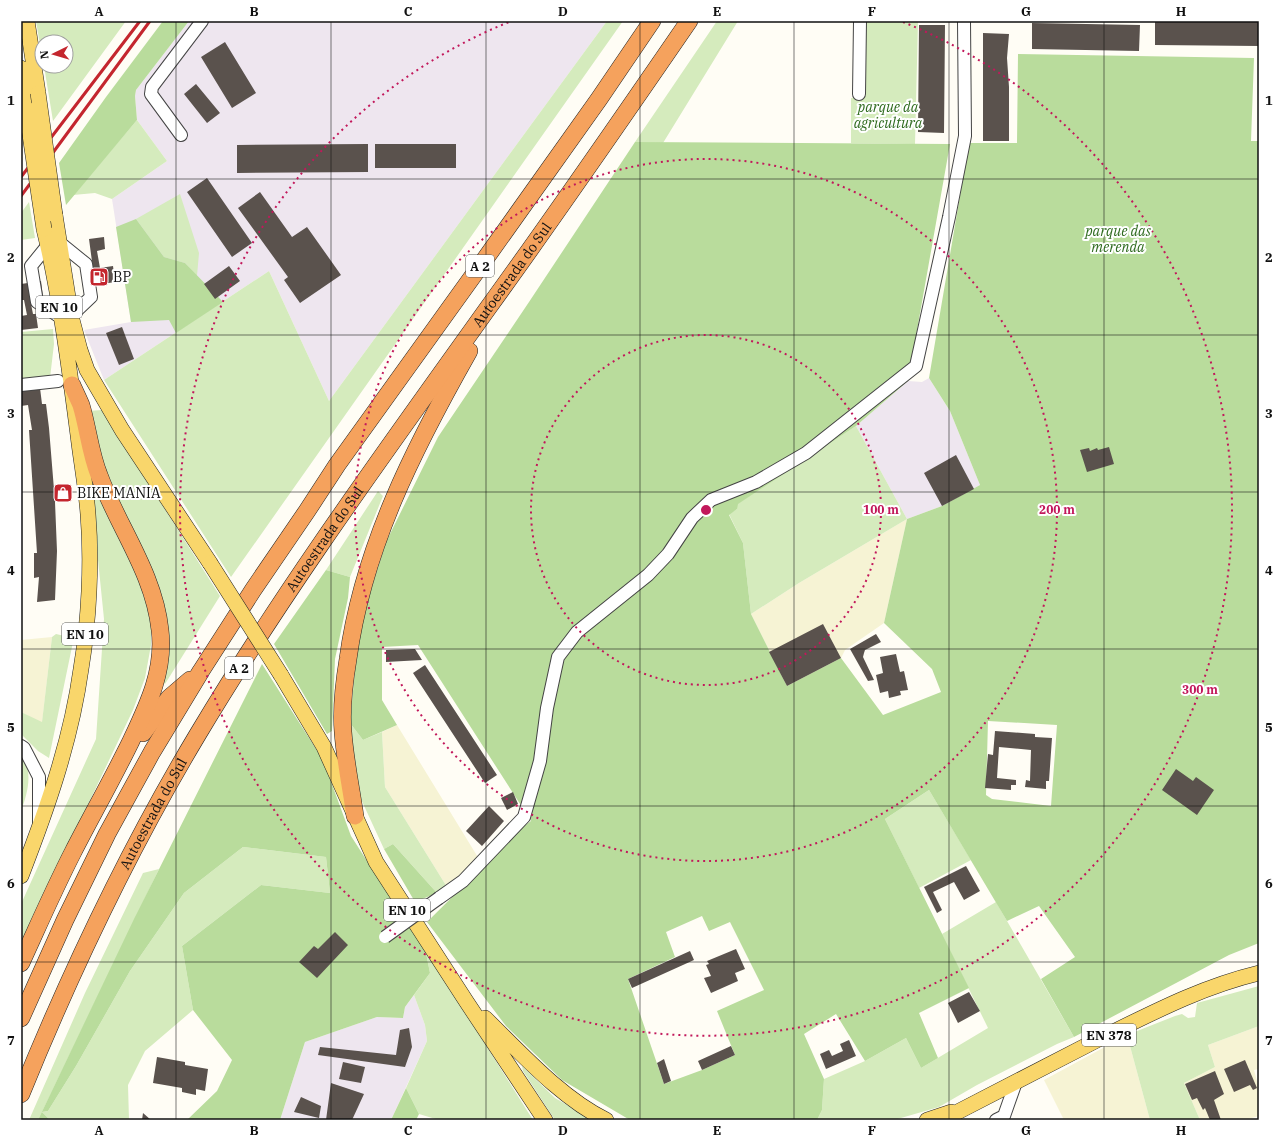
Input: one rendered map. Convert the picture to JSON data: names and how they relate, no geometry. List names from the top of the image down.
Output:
{
  "streets": {
    "highway": ["A 2", "Autoestrada do Sul"],
    "main road": ["EN 10", "EN 378"]
  },
  "parks": ["parque da agricultura", "parque das merenda"],
  "places": {
    "fuel station": ["BP"],
    "shop": ["BIKE MANIA"]
  },
  "north": "left",
  "grid": {
    "columns": [
      "A",
      "B",
      "C",
      "D",
      "E",
      "F",
      "G",
      "H"
    ],
    "rows": [
      "1",
      "2",
      "3",
      "4",
      "5",
      "6",
      "7"
    ]
  },
  "rings": ["100 m", "200 m", "300 m"]
}
